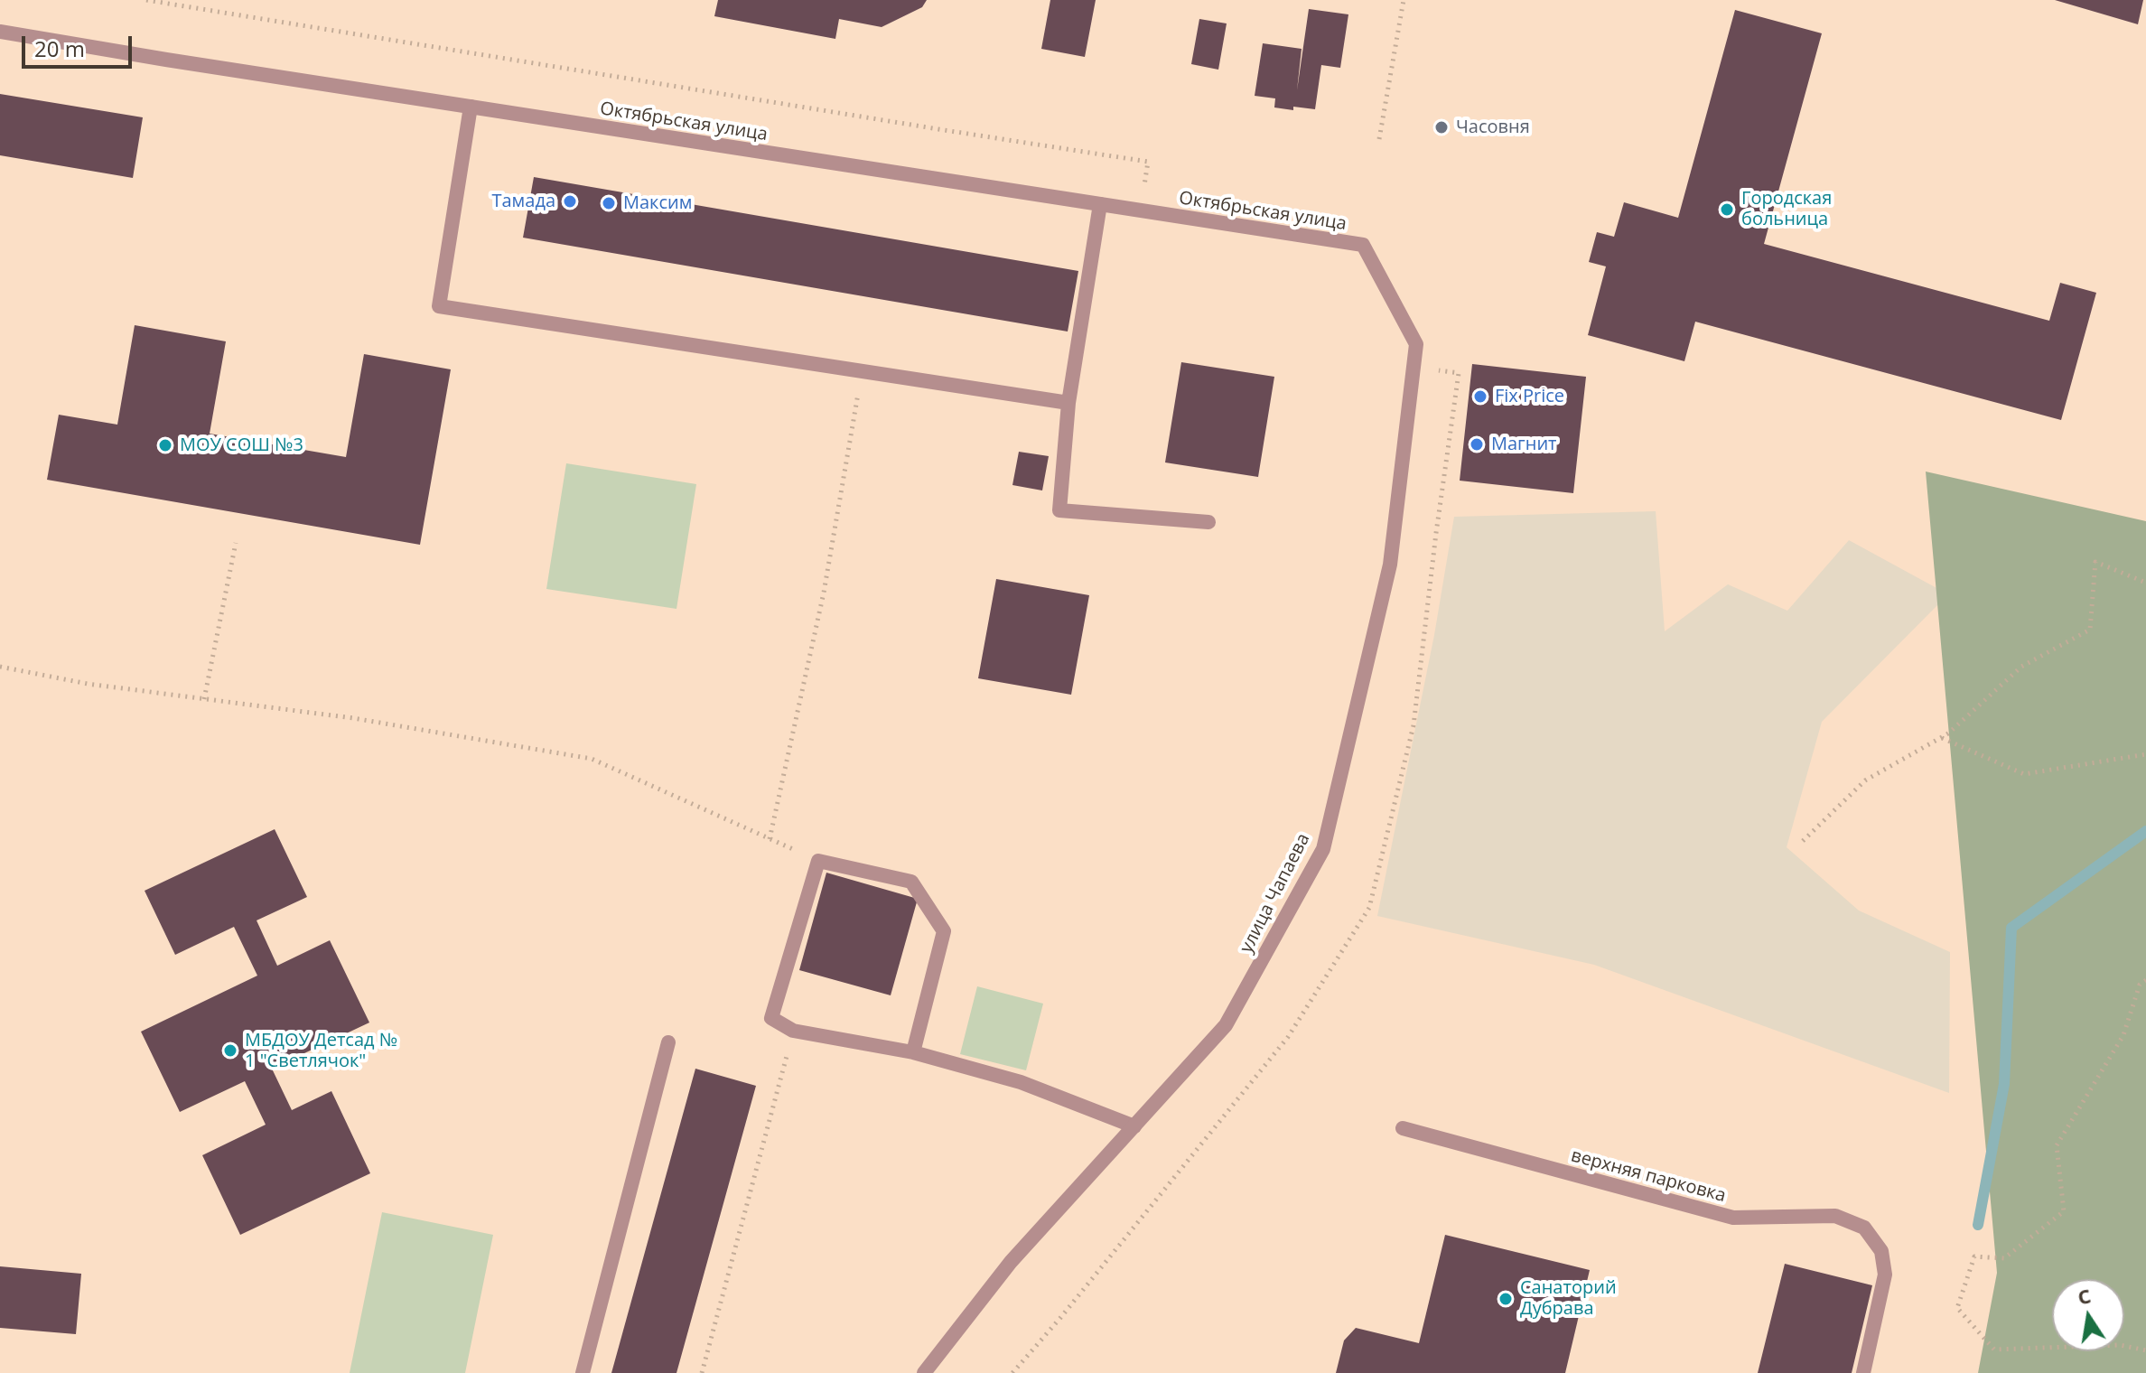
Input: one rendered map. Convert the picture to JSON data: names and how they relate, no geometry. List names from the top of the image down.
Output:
{
  "streets": {
    "street": ["Октябрьская улица", "улица Чапаева", "верхняя парковка"]
  },
  "crossings": [
    ["Октябрьская улица", "улица Чапаева"]
  ],
  "places": [
    "Часовня",
    "Тамада",
    "Максим",
    "Городская больница",
    "Fix Price",
    "Магнит",
    "МОУ СОШ №3",
    "МБДОУ Детсад № 1 \"Светлячок\"",
    "Санаторий Дубрава"
  ],
  "scale_bar": "20 m",
  "north": "top"
}
